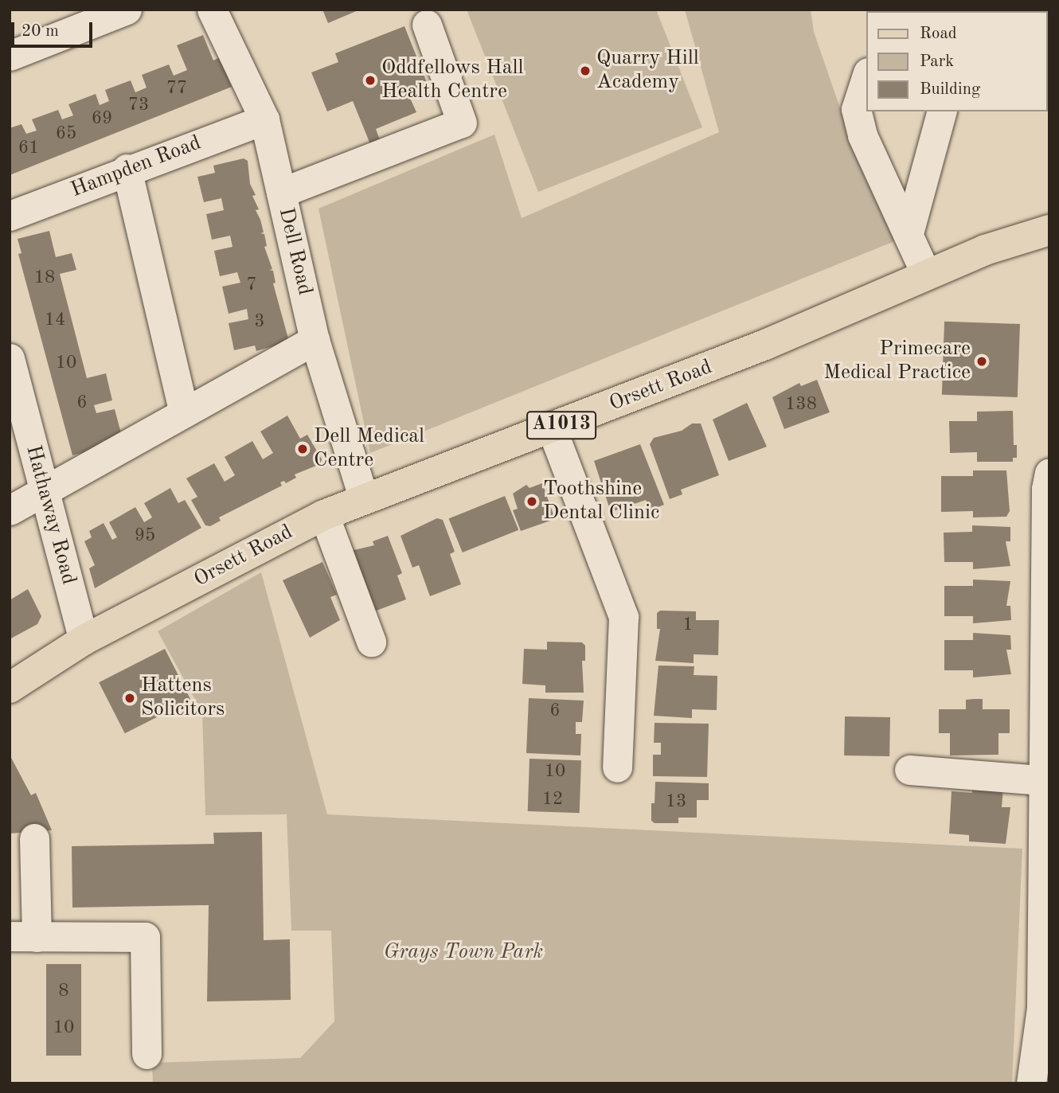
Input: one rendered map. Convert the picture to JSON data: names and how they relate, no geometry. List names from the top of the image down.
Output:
{
  "streets": {
    "main road": ["Orsett Road", "A1013"],
    "street": ["Hampden Road", "Dell Road", "Hathaway Road"]
  },
  "crossings": [
    ["Hampden Road", "Dell Road"],
    ["Dell Road", "Orsett Road"],
    ["Orsett Road", "Hathaway Road"]
  ],
  "parks": ["Grays Town Park"],
  "places": [
    "Quarry Hill Academy",
    "Oddfellows Hall Health Centre",
    "Primecare Medical Practice",
    "Dell Medical Centre",
    "Toothshine Dental Clinic",
    "Hattens Solicitors"
  ],
  "house_numbers": [
    "77",
    "73",
    "69",
    "65",
    "61",
    "18",
    "7",
    "14",
    "3",
    "10",
    "6",
    "138",
    "95",
    "1",
    "6",
    "10",
    "12",
    "13",
    "8",
    "10"
  ],
  "legend": ["Road", "Park", "Building"],
  "scale_bar": "20 m"
}
